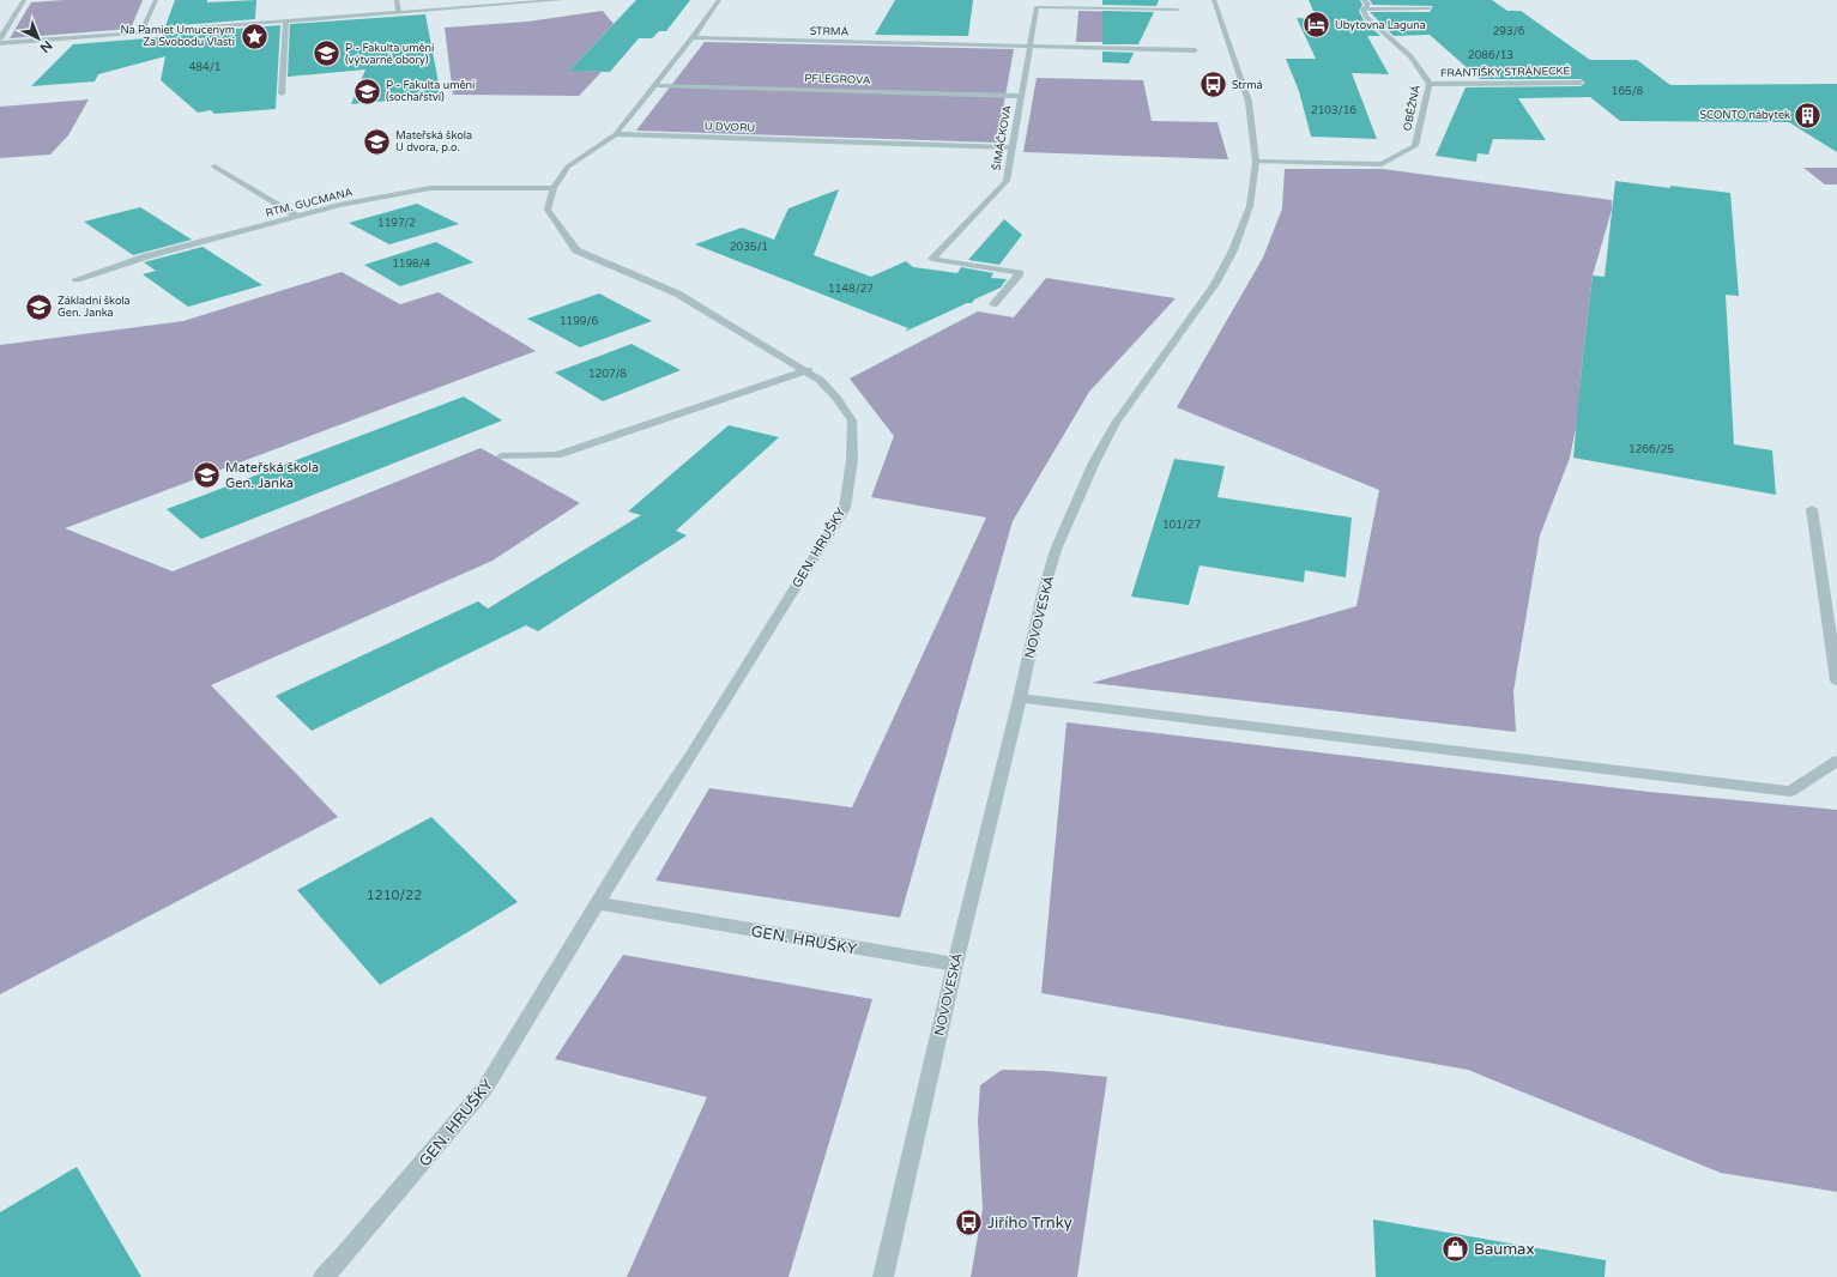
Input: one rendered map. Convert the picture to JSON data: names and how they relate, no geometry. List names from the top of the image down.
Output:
{
  "streets": {
    "street": [
      "STRMÁ",
      "FRANTIŠKY STRÁNECKÉ",
      "PFLEGROVA",
      "OBĚŽNÁ",
      "U DVORU",
      "ŠIMÁČKOVA",
      "RTM. GUCMANA",
      "GEN. HRUŠKY",
      "NOVOVESKÁ"
    ]
  },
  "crossings": [
    ["STRMÁ", "ŠIMÁČKOVA"],
    ["FRANTIŠKY STRÁNECKÉ", "OBĚŽNÁ"],
    ["PFLEGROVA", "ŠIMÁČKOVA"],
    ["OBĚŽNÁ", "NOVOVESKÁ"],
    ["U DVORU", "ŠIMÁČKOVA"],
    ["U DVORU", "GEN. HRUŠKY"],
    ["RTM. GUCMANA", "GEN. HRUŠKY"],
    ["GEN. HRUŠKY", "NOVOVESKÁ"]
  ],
  "places": {
    "hotel": ["Ubytovna Laguna"],
    "place": ["Na Pamiet Umucenym Za Svobodu Vlasti"],
    "school or university": [
      "P - Fakulta umění (výtvarné obory)",
      "P - Fakulta umění (sochařství)",
      "Mateřská škola U dvora, p.o.",
      "Základní škola Gen. Janka",
      "Mateřská škola Gen. Janka"
    ],
    "bus stop": ["Strmá", "Jiřího Trnky"],
    "building": ["SCONTO nábytek"],
    "shop": ["Baumax"]
  },
  "house_numbers": [
    "293/6",
    "2086/13",
    "484/1",
    "165/8",
    "2103/16",
    "1197/2",
    "2035/1",
    "1198/4",
    "1148/27",
    "1199/6",
    "1207/8",
    "1266/25",
    "101/27",
    "1210/22"
  ],
  "north": "bottom right"
}
